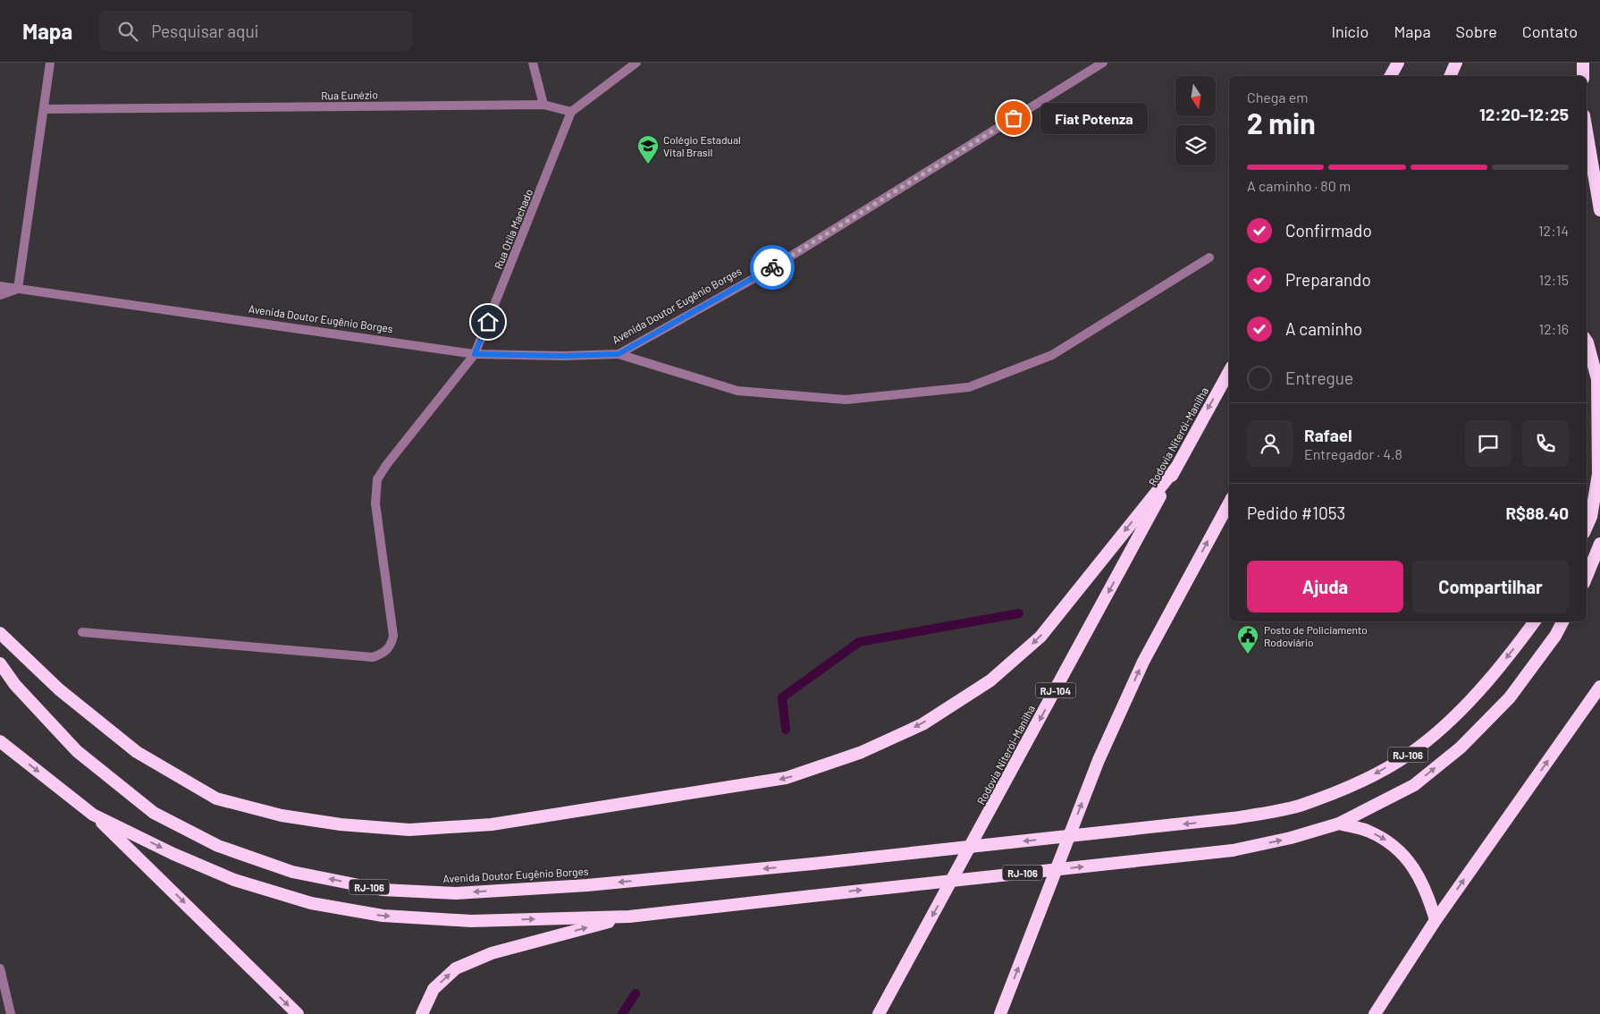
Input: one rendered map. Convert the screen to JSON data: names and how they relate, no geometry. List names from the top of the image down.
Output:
{
  "streets": {
    "highway": [
      "Avenida Doutor Eugênio Borges",
      "Rodovia Niterói-Manilha",
      "RJ-104",
      "RJ-106"
    ],
    "street": ["Rua Eunézio", "Rua Otila Machado"]
  },
  "crossings": [
    ["Rua Eunézio", "Rua Otila Machado"],
    ["Rua Otila Machado", "Avenida Doutor Eugênio Borges"]
  ],
  "one_way": ["Avenida Doutor Eugênio Borges"],
  "places": {
    "other": ["Fiat Potenza"],
    "school or university": ["Colégio Estadual Vital Brasil"],
    "public building": ["Posto de Policiamento Rodoviário"]
  },
  "north": "bottom",
  "page": {
    "header": "Mapa",
    "search": "Pesquisar aqui",
    "nav": [
      "Início",
      "Mapa",
      "Sobre",
      "Contato"
    ],
    "heading": ["2 min", "Chega em", "12:20–12:25"],
    "panel": [
      "Rafael",
      "Entregador · 4.8",
      "Pedido #1053",
      "R$88.40"
    ],
    "bubble": "Fiat Potenza",
    "bar": "A caminho · 80 m",
    "list": [
      ["Confirmado", "12:14"],
      ["Preparando", "12:15"],
      ["A caminho", "12:16"],
      "Entregue"
    ],
    "buttons": ["Ajuda", "Compartilhar"]
  }
}
